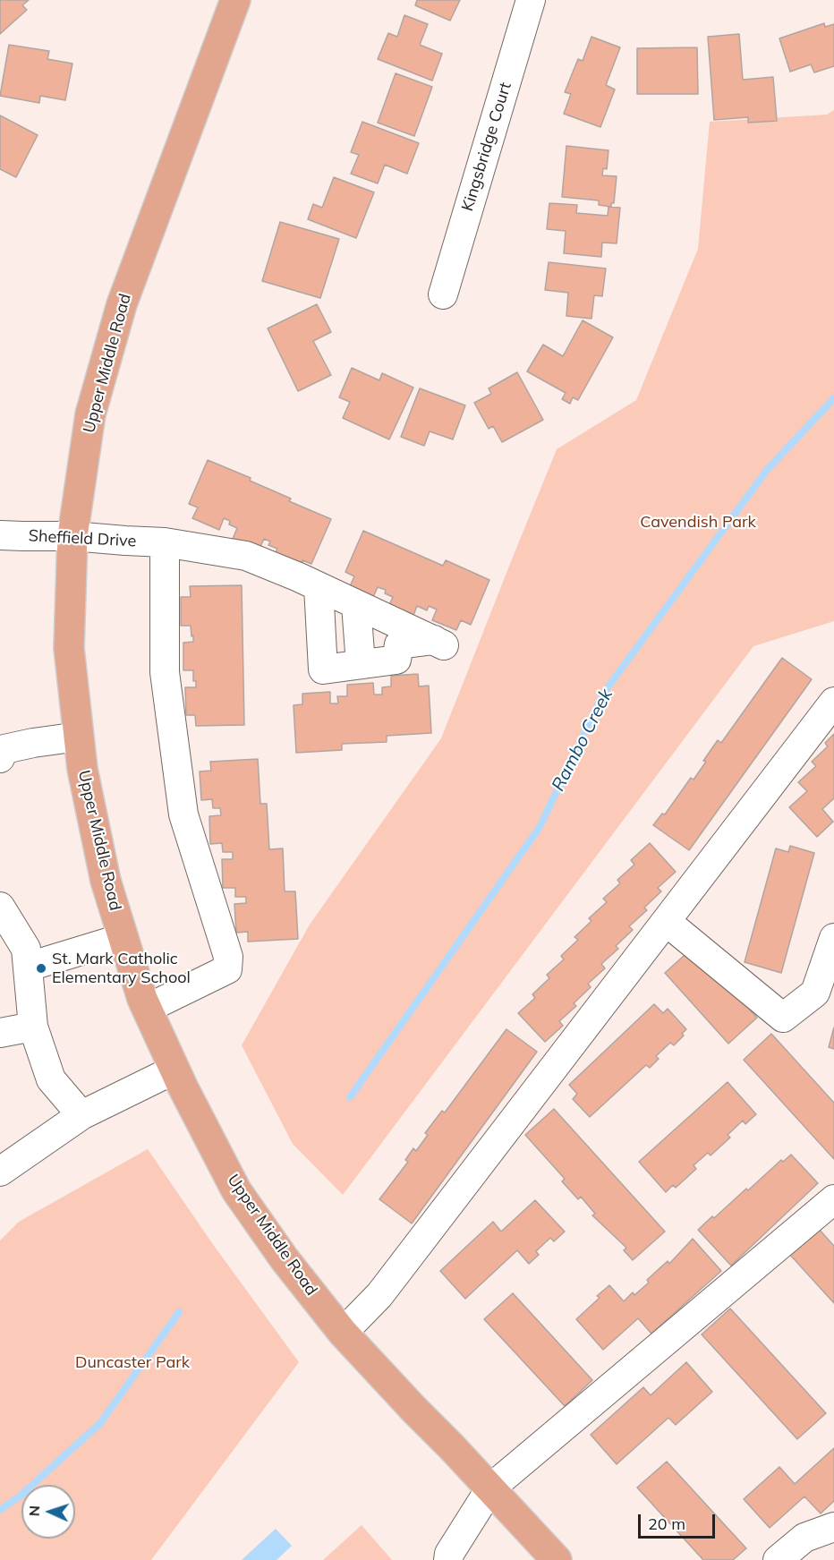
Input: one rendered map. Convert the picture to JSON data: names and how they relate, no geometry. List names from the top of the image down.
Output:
{
  "streets": {
    "main road": ["Upper Middle Road"],
    "street": ["Kingsbridge Court", "Sheffield Drive"]
  },
  "crossings": [
    ["Upper Middle Road", "Sheffield Drive"]
  ],
  "water": ["Rambo Creek"],
  "parks": ["Cavendish Park", "Duncaster Park"],
  "places": ["St. Mark Catholic Elementary School"],
  "scale_bar": "20 m",
  "north": "left"
}
